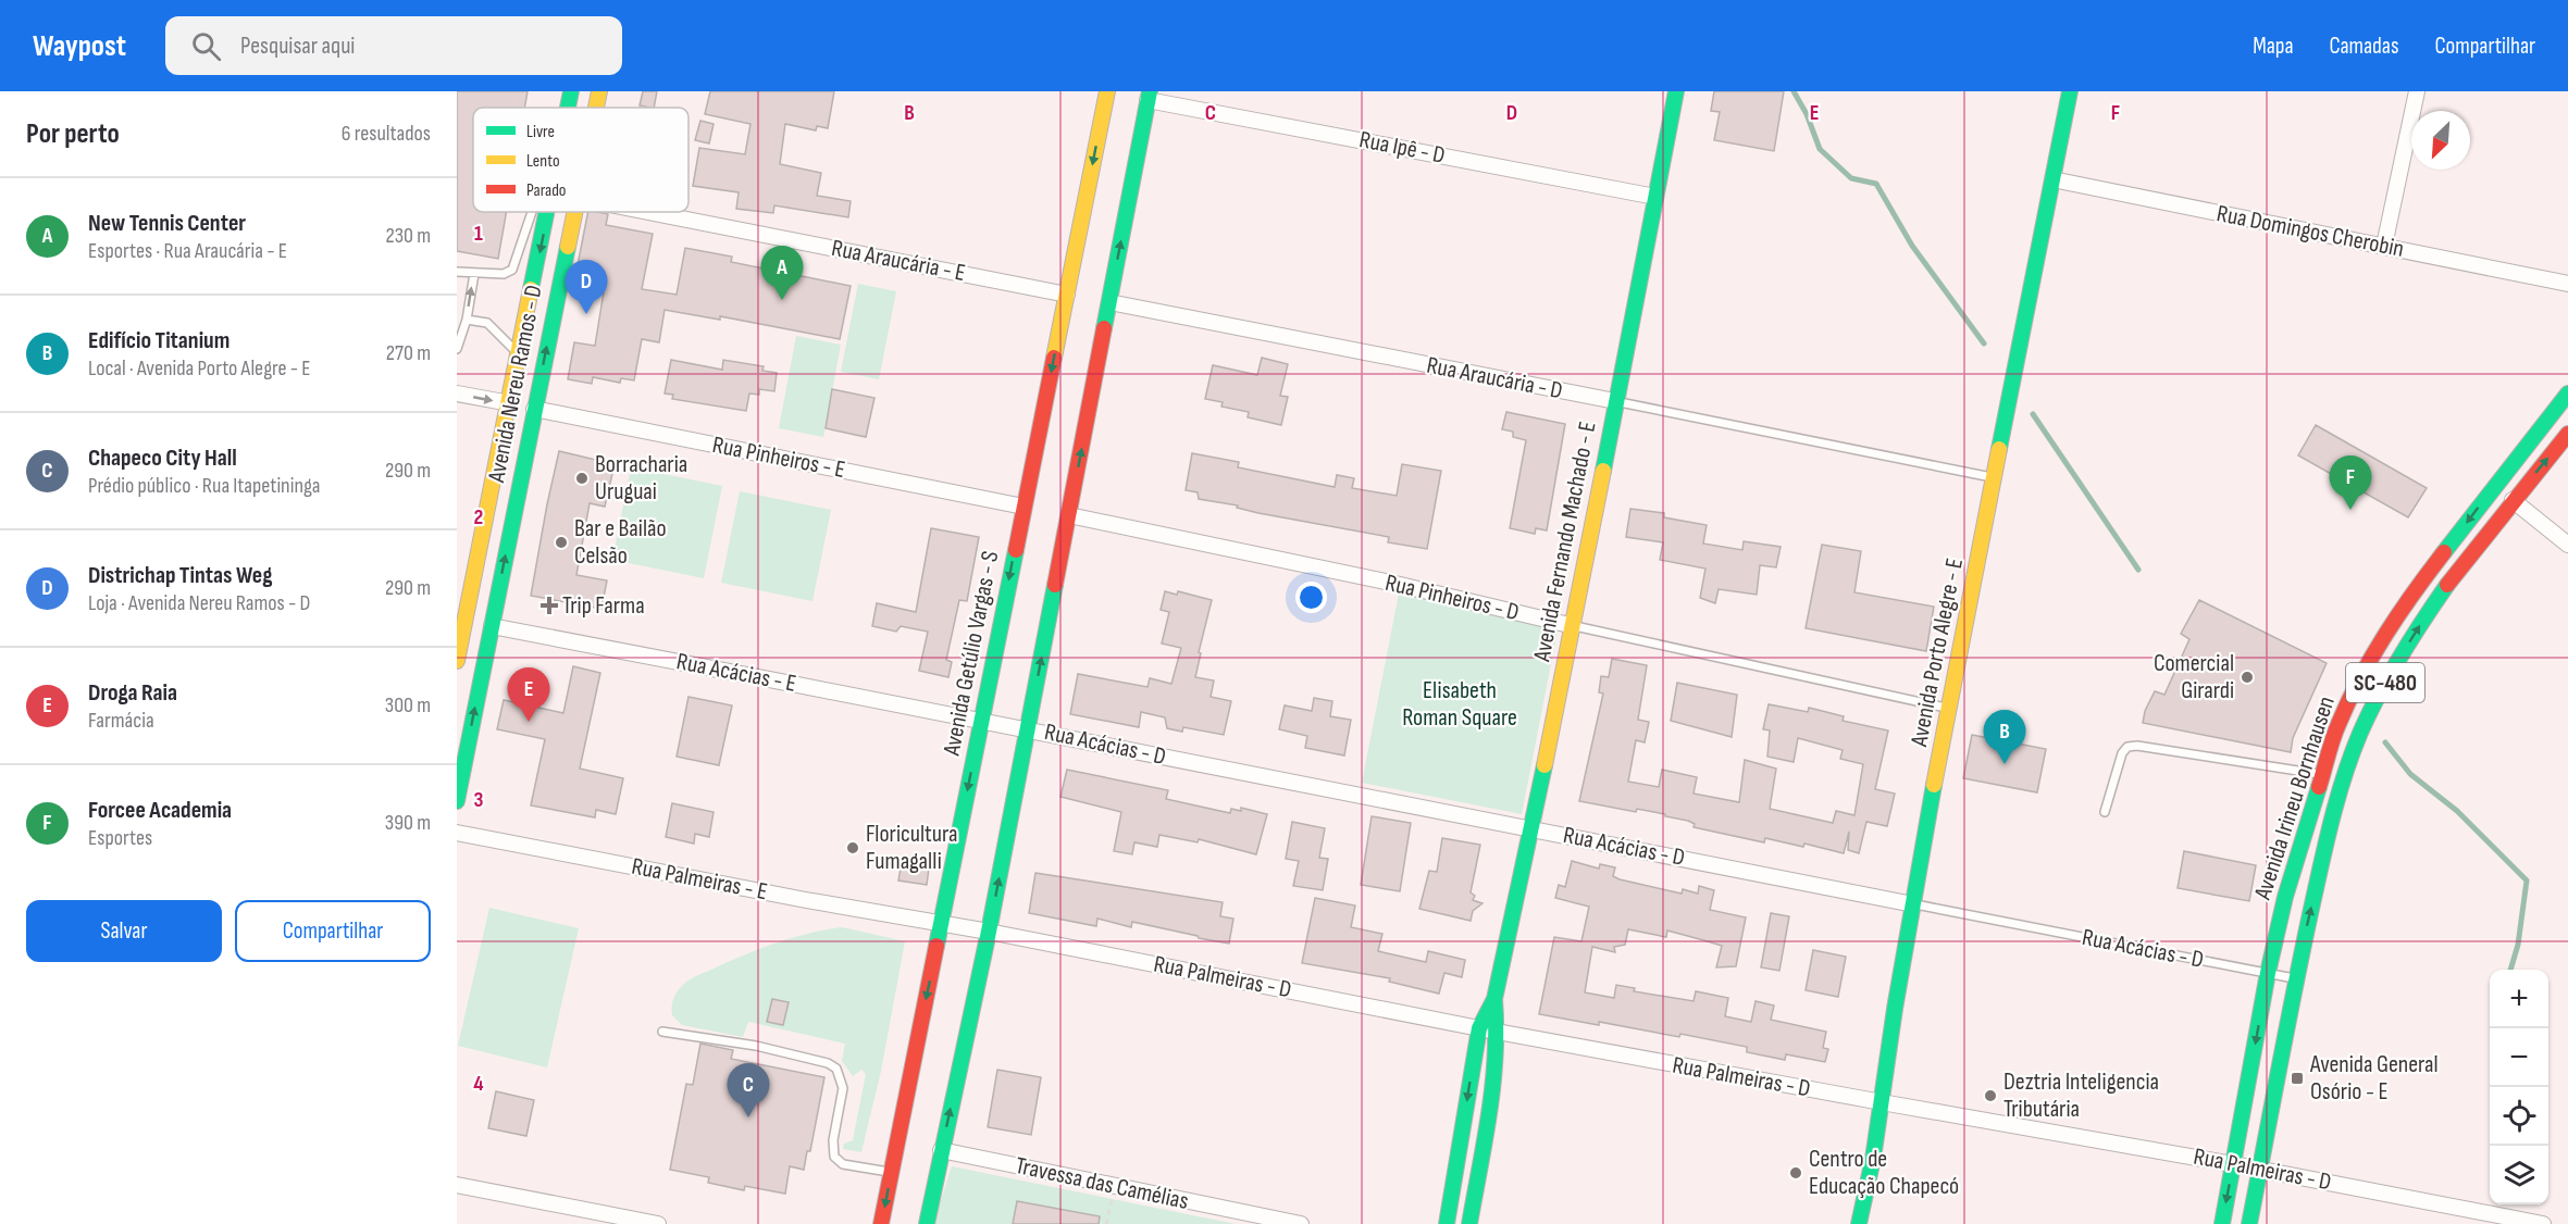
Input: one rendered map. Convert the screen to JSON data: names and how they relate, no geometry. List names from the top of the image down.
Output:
{
  "streets": {
    "street": [
      "Rua Ipê - D",
      "Rua Domingos Cherobin",
      "Rua Araucária - E",
      "Rua Araucária - D",
      "Avenida Nereu Ramos - D",
      "Rua Pinheiros - E",
      "Avenida Fernando Machado - E",
      "Rua Pinheiros - D",
      "Avenida Porto Alegre - E",
      "Avenida Getúlio Vargas - S",
      "Rua Acácias - E",
      "SC-480",
      "Rua Acácias - D",
      "Avenida Irineu Bornhausen",
      "Rua Palmeiras - E",
      "Rua Palmeiras - D",
      "Travessa das Camélias"
    ]
  },
  "crossings": [
    ["Rua Ipê - D", "Avenida Fernando Machado - E"],
    ["Rua Domingos Cherobin", "Avenida Porto Alegre - E"],
    ["Rua Araucária - E", "Avenida Getúlio Vargas - S"],
    ["Rua Araucária - D", "Avenida Fernando Machado - E"],
    ["Rua Araucária - D", "Avenida Porto Alegre - E"],
    ["Avenida Nereu Ramos - D", "Rua Pinheiros - E"],
    ["Avenida Nereu Ramos - D", "Rua Acácias - E"],
    ["Rua Pinheiros - E", "Avenida Getúlio Vargas - S"],
    ["Avenida Fernando Machado - E", "Rua Pinheiros - D"],
    ["Avenida Fernando Machado - E", "Rua Acácias - D"],
    ["Avenida Fernando Machado - E", "Rua Palmeiras - D"],
    ["Rua Pinheiros - D", "Avenida Porto Alegre - E"],
    ["Avenida Porto Alegre - E", "Rua Acácias - D"],
    ["Avenida Porto Alegre - E", "Rua Palmeiras - D"],
    ["Avenida Getúlio Vargas - S", "Rua Acácias - E"],
    ["Avenida Getúlio Vargas - S", "Rua Acácias - D"],
    ["Avenida Getúlio Vargas - S", "Rua Palmeiras - E"],
    ["Avenida Getúlio Vargas - S", "Rua Palmeiras - D"],
    ["Rua Acácias - E", "Rua Acácias - D"],
    ["SC-480", "Avenida Irineu Bornhausen"],
    ["SC-480", "Rua Palmeiras - D"],
    ["Rua Acácias - D", "Avenida Irineu Bornhausen"],
    ["Avenida Irineu Bornhausen", "Rua Palmeiras - D"],
    ["Rua Palmeiras - E", "Rua Palmeiras - D"]
  ],
  "parks": ["Elisabeth Roman Square"],
  "places": {
    "other": [
      "Borracharia Uruguai",
      "Bar e Bailão Celsão",
      "Comercial Girardi",
      "Floricultura Fumagalli",
      "Deztria Inteligencia Tributária",
      "Centro de Educação Chapecó"
    ],
    "health": ["Trip Farma"],
    "transit": ["Avenida General Osório - E"]
  },
  "legend": ["Livre", "Lento", "Parado"],
  "north": "bottom left",
  "page": {
    "header": "Waypost",
    "search": "Pesquisar aqui",
    "nav": ["Mapa", "Camadas", "Compartilhar"],
    "heading": ["Por perto", "6 resultados"],
    "list": [
      {
        "mark": "A",
        "name": "New Tennis Center",
        "note": "Esportes · Rua Araucária - E",
        "value": "230 m"
      },
      {
        "mark": "B",
        "name": "Edifício Titanium",
        "note": "Local · Avenida Porto Alegre - E",
        "value": "270 m"
      },
      {
        "mark": "C",
        "name": "Chapeco City Hall",
        "note": "Prédio público · Rua Itapetininga",
        "value": "290 m"
      },
      {
        "mark": "D",
        "name": "Districhap Tintas Weg",
        "note": "Loja · Avenida Nereu Ramos - D",
        "value": "290 m"
      },
      {
        "mark": "E",
        "name": "Droga Raia",
        "note": "Farmácia",
        "value": "300 m"
      },
      {
        "mark": "F",
        "name": "Forcee Academia",
        "note": "Esportes",
        "value": "390 m"
      }
    ],
    "pins": [
      "A",
      "D",
      "F",
      "E",
      "B",
      "C"
    ],
    "buttons": ["Salvar", "Compartilhar"],
    "map_buttons": ["+", "−"]
  },
  "grid": {
    "columns": [
      "B",
      "C",
      "D",
      "E",
      "F"
    ],
    "rows": [
      "1",
      "2",
      "3",
      "4"
    ]
  }
}
